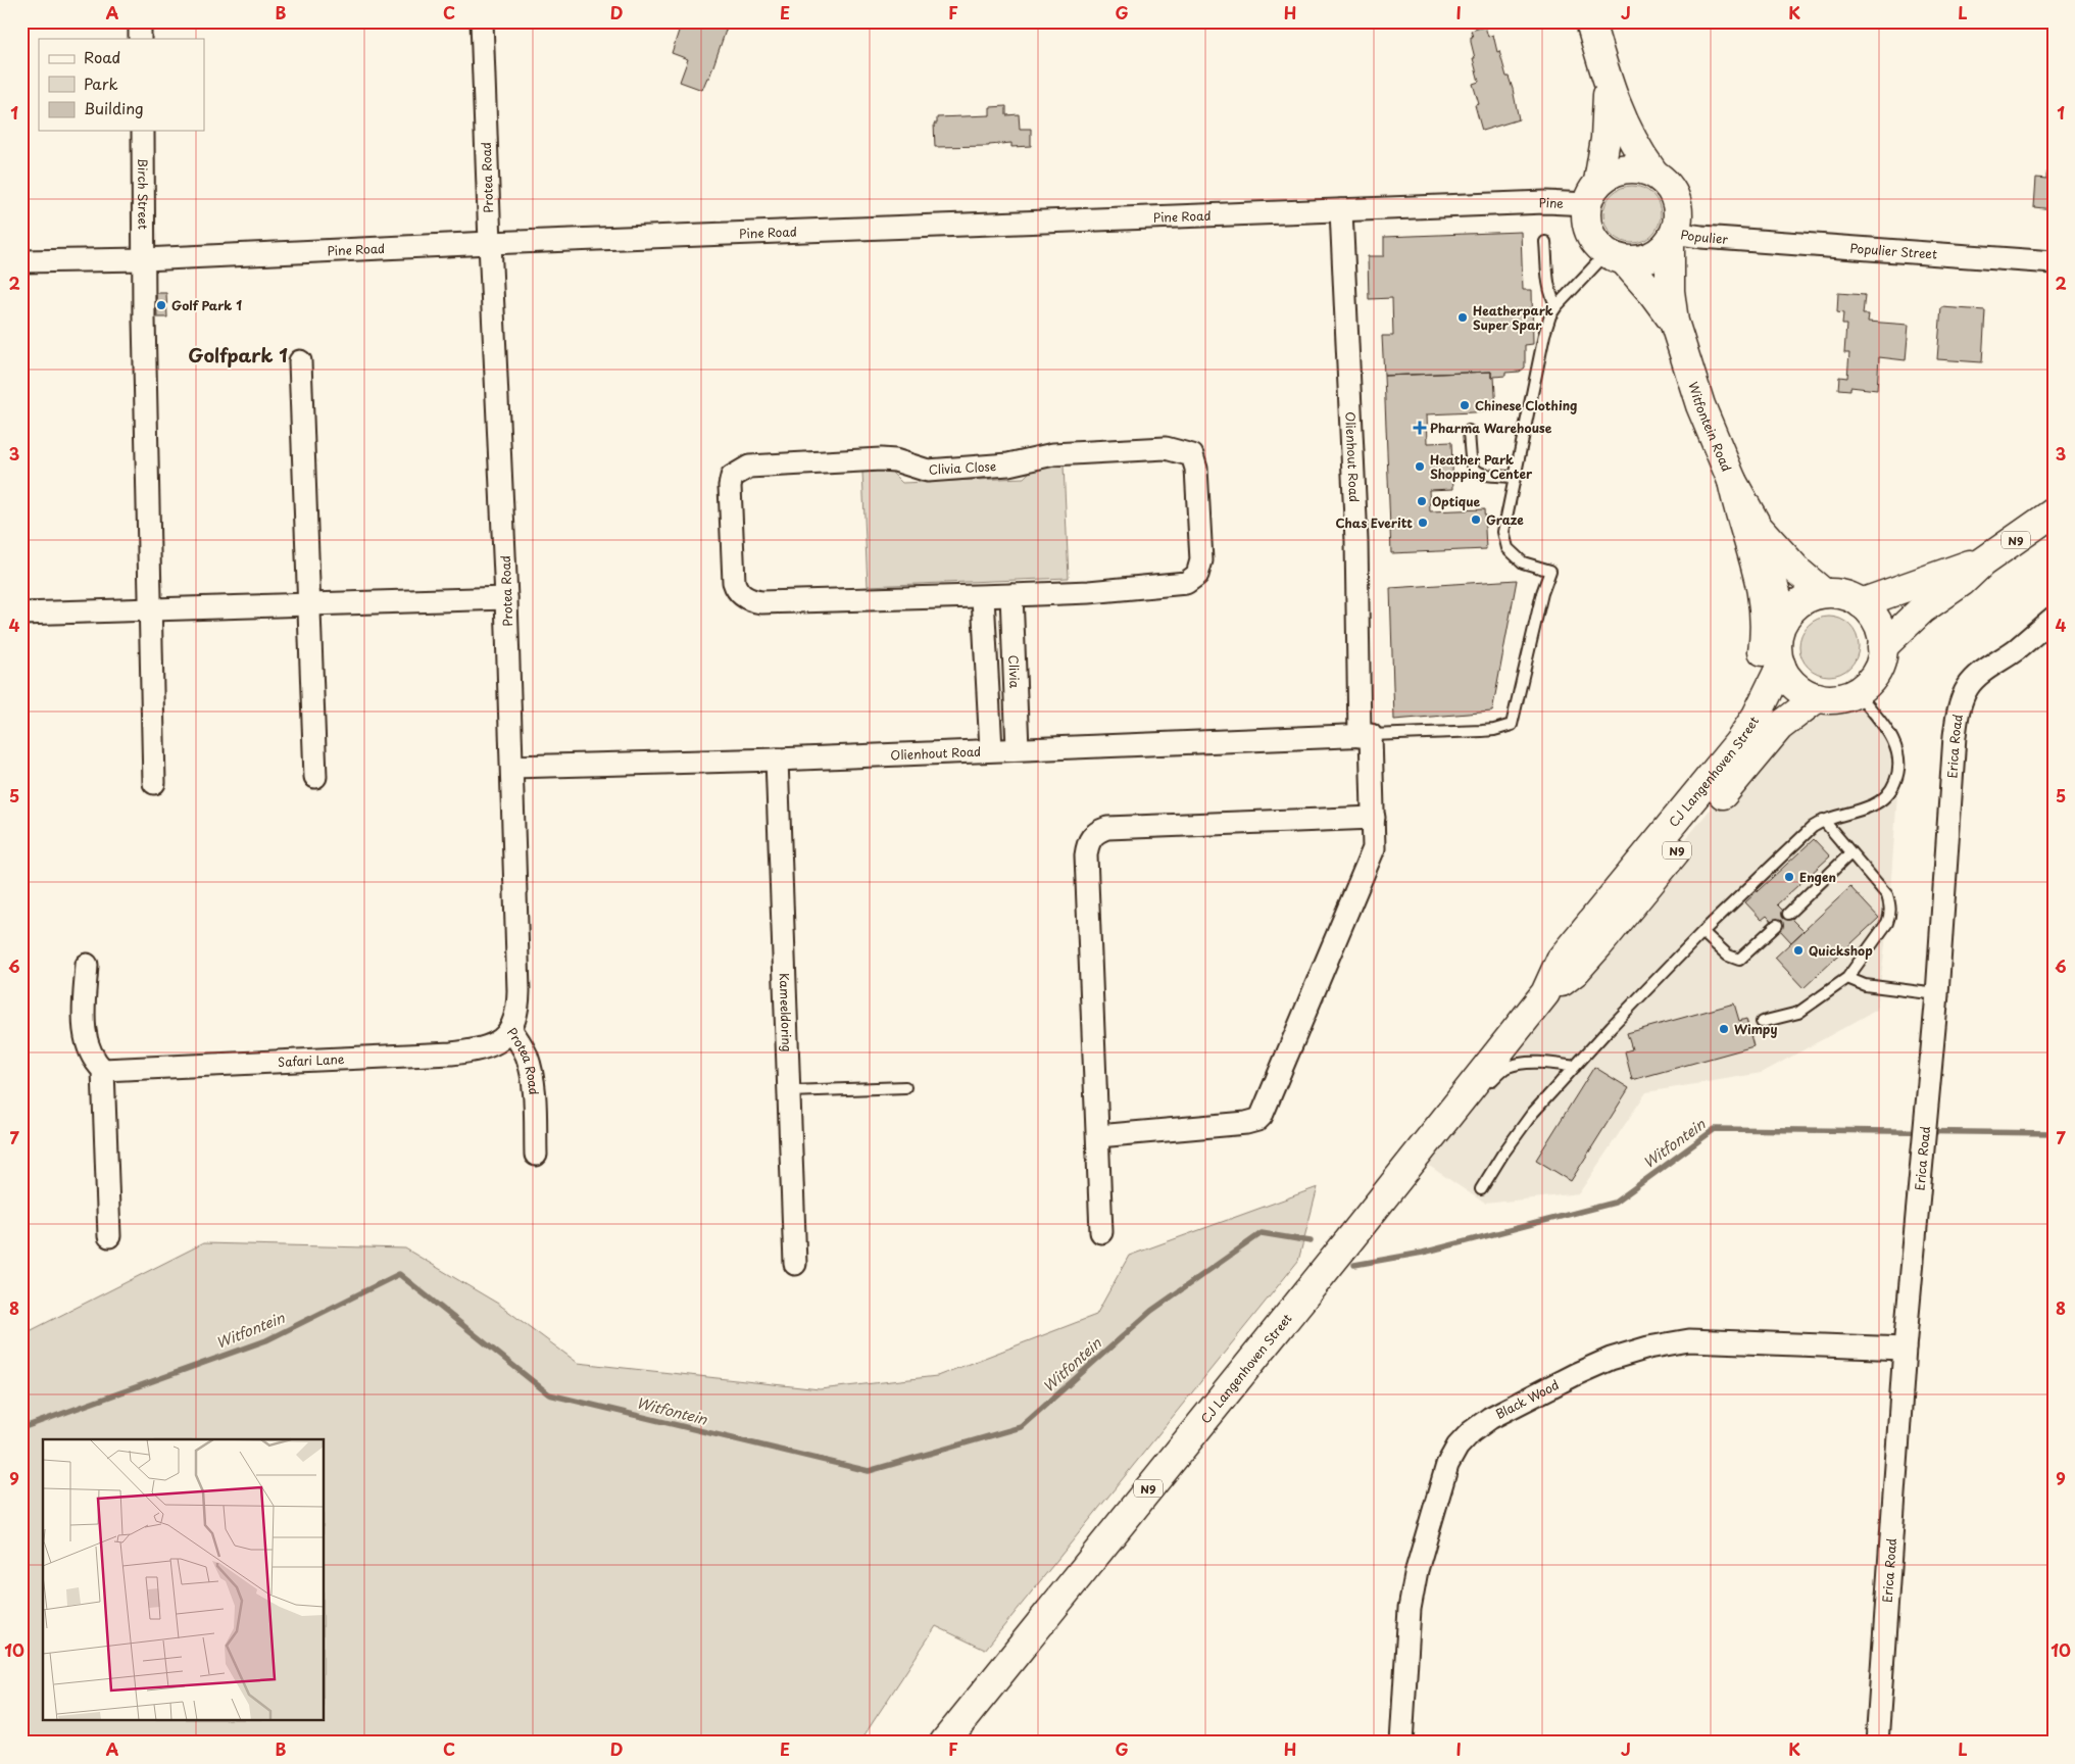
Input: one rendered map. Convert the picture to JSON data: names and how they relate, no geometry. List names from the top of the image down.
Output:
{
  "streets": {
    "main road": ["Witfontein Road", "N9", "CJ Langenhoven Street"],
    "street": [
      "Protea Road",
      "Birch Street",
      "Pine",
      "Pine Road",
      "Populier",
      "Populier Street",
      "Olienhout Road",
      "Clivia Close",
      "Clivia",
      "Erica Road",
      "Kameeldoring",
      "Safari Lane",
      "Black Wood"
    ]
  },
  "crossings": [
    ["Protea Road", "Pine Road"],
    ["Protea Road", "Olienhout Road"],
    ["Protea Road", "Safari Lane"],
    ["Birch Street", "Pine Road"],
    ["Pine", "Pine Road"],
    ["Pine", "Populier"],
    ["Pine", "Witfontein Road"],
    ["Pine Road", "Olienhout Road"],
    ["Populier", "Populier Street"],
    ["Populier", "Witfontein Road"],
    ["Witfontein Road", "N9"],
    ["Witfontein Road", "CJ Langenhoven Street"],
    ["Olienhout Road", "Clivia"],
    ["Olienhout Road", "Kameeldoring"],
    ["Clivia Close", "Clivia"],
    ["N9", "CJ Langenhoven Street"],
    ["Erica Road", "Black Wood"]
  ],
  "districts": ["Golfpark 1"],
  "water": ["Witfontein"],
  "places": {
    "other": [
      "Golf Park 1",
      "Heatherpark Super Spar",
      "Chinese Clothing",
      "Heather Park Shopping Center",
      "Optique",
      "Graze",
      "Chas Everitt",
      "Engen",
      "Quickshop",
      "Wimpy"
    ],
    "health": ["Pharma Warehouse"]
  },
  "legend": ["Road", "Park", "Building"],
  "grid": {
    "columns": [
      "A",
      "B",
      "C",
      "D",
      "E",
      "F",
      "G",
      "H",
      "I",
      "J",
      "K",
      "L"
    ],
    "rows": [
      "1",
      "2",
      "3",
      "4",
      "5",
      "6",
      "7",
      "8",
      "9",
      "10"
    ]
  }
}
